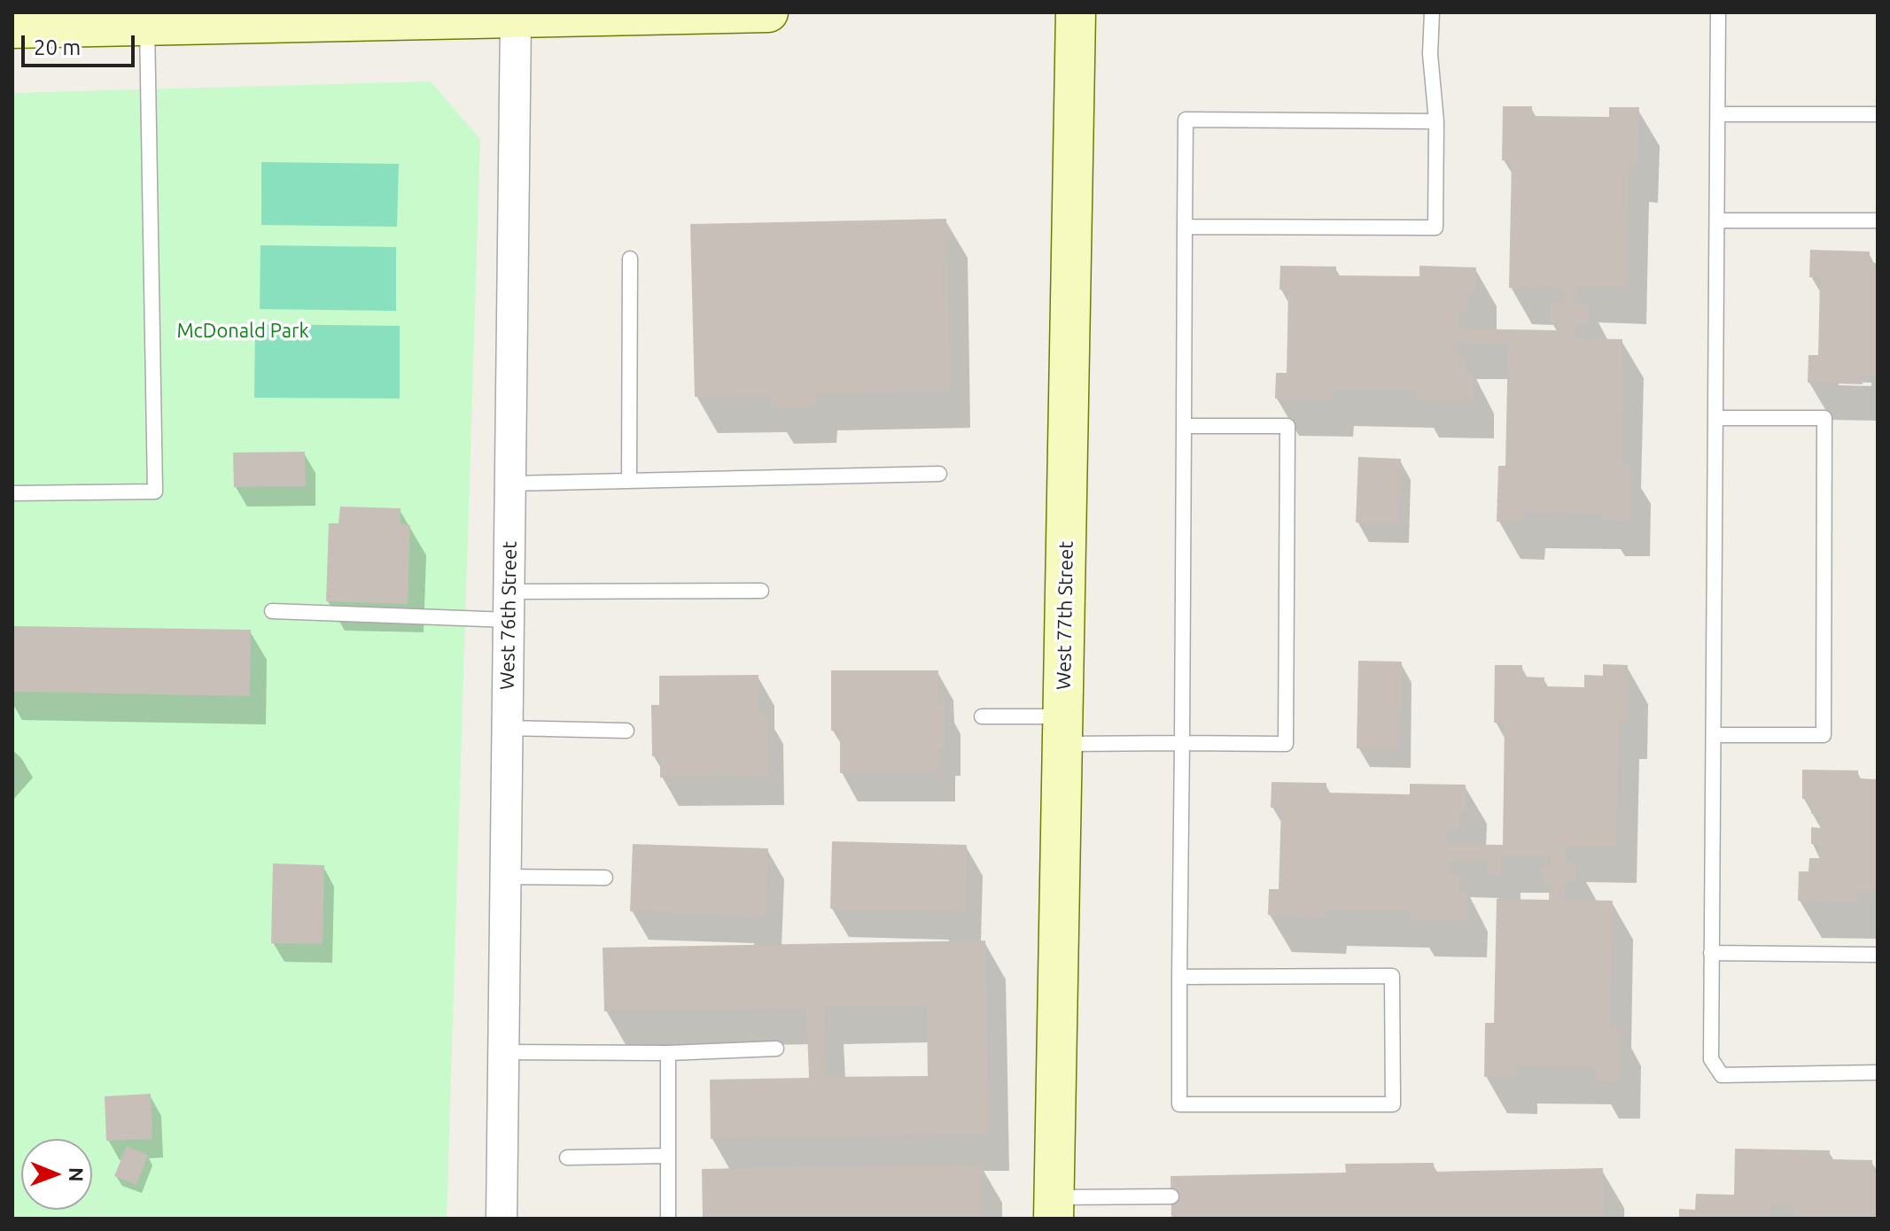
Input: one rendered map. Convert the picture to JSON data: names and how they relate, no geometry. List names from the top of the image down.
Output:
{
  "streets": {
    "street": ["West 76th Street", "West 77th Street"]
  },
  "parks": ["McDonald Park"],
  "scale_bar": "20 m",
  "north": "right"
}
